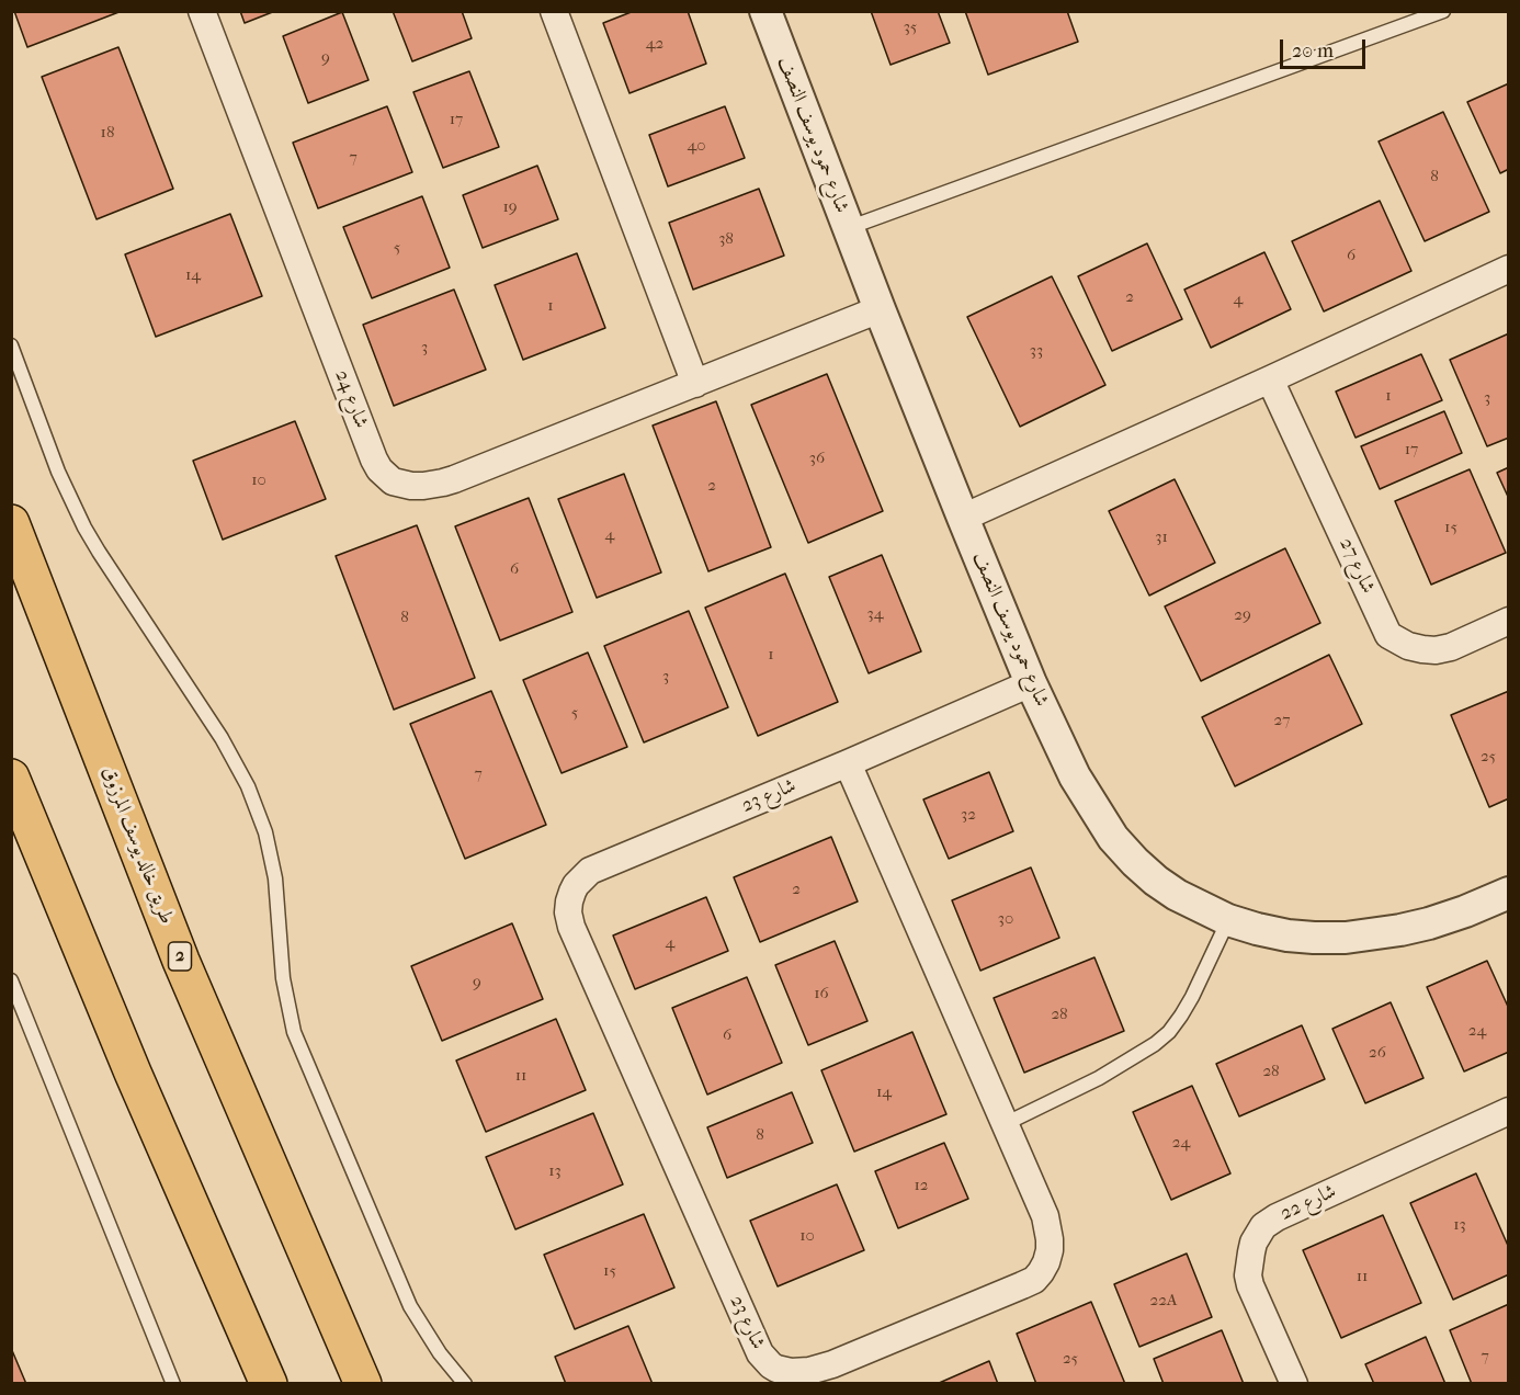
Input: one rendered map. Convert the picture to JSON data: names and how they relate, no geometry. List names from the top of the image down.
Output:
{
  "streets": {
    "main road": ["طريق خالد يوسف المرزوق", "2"],
    "street": [
      "شارع حمود يوسف النصف",
      "شارع 24",
      "شارع 27",
      "شارع 23",
      "شارع 22"
    ]
  },
  "crossings": [
    ["شارع حمود يوسف النصف", "شارع 24"],
    ["شارع حمود يوسف النصف", "شارع 23"]
  ],
  "house_numbers": [
    "35",
    "42",
    "9",
    "17",
    "18",
    "40",
    "7",
    "8",
    "19",
    "38",
    "5",
    "6",
    "14",
    "2",
    "4",
    "1",
    "3",
    "33",
    "1",
    "3",
    "17",
    "36",
    "10",
    "2",
    "15",
    "4",
    "31",
    "6",
    "34",
    "29",
    "8",
    "1",
    "3",
    "5",
    "27",
    "25",
    "7",
    "32",
    "2",
    "30",
    "4",
    "9",
    "16",
    "28",
    "24",
    "6",
    "26",
    "28",
    "11",
    "14",
    "8",
    "24",
    "13",
    "12",
    "13",
    "10",
    "15",
    "11",
    "22A",
    "7",
    "25"
  ],
  "scale_bar": "20 m"
}
